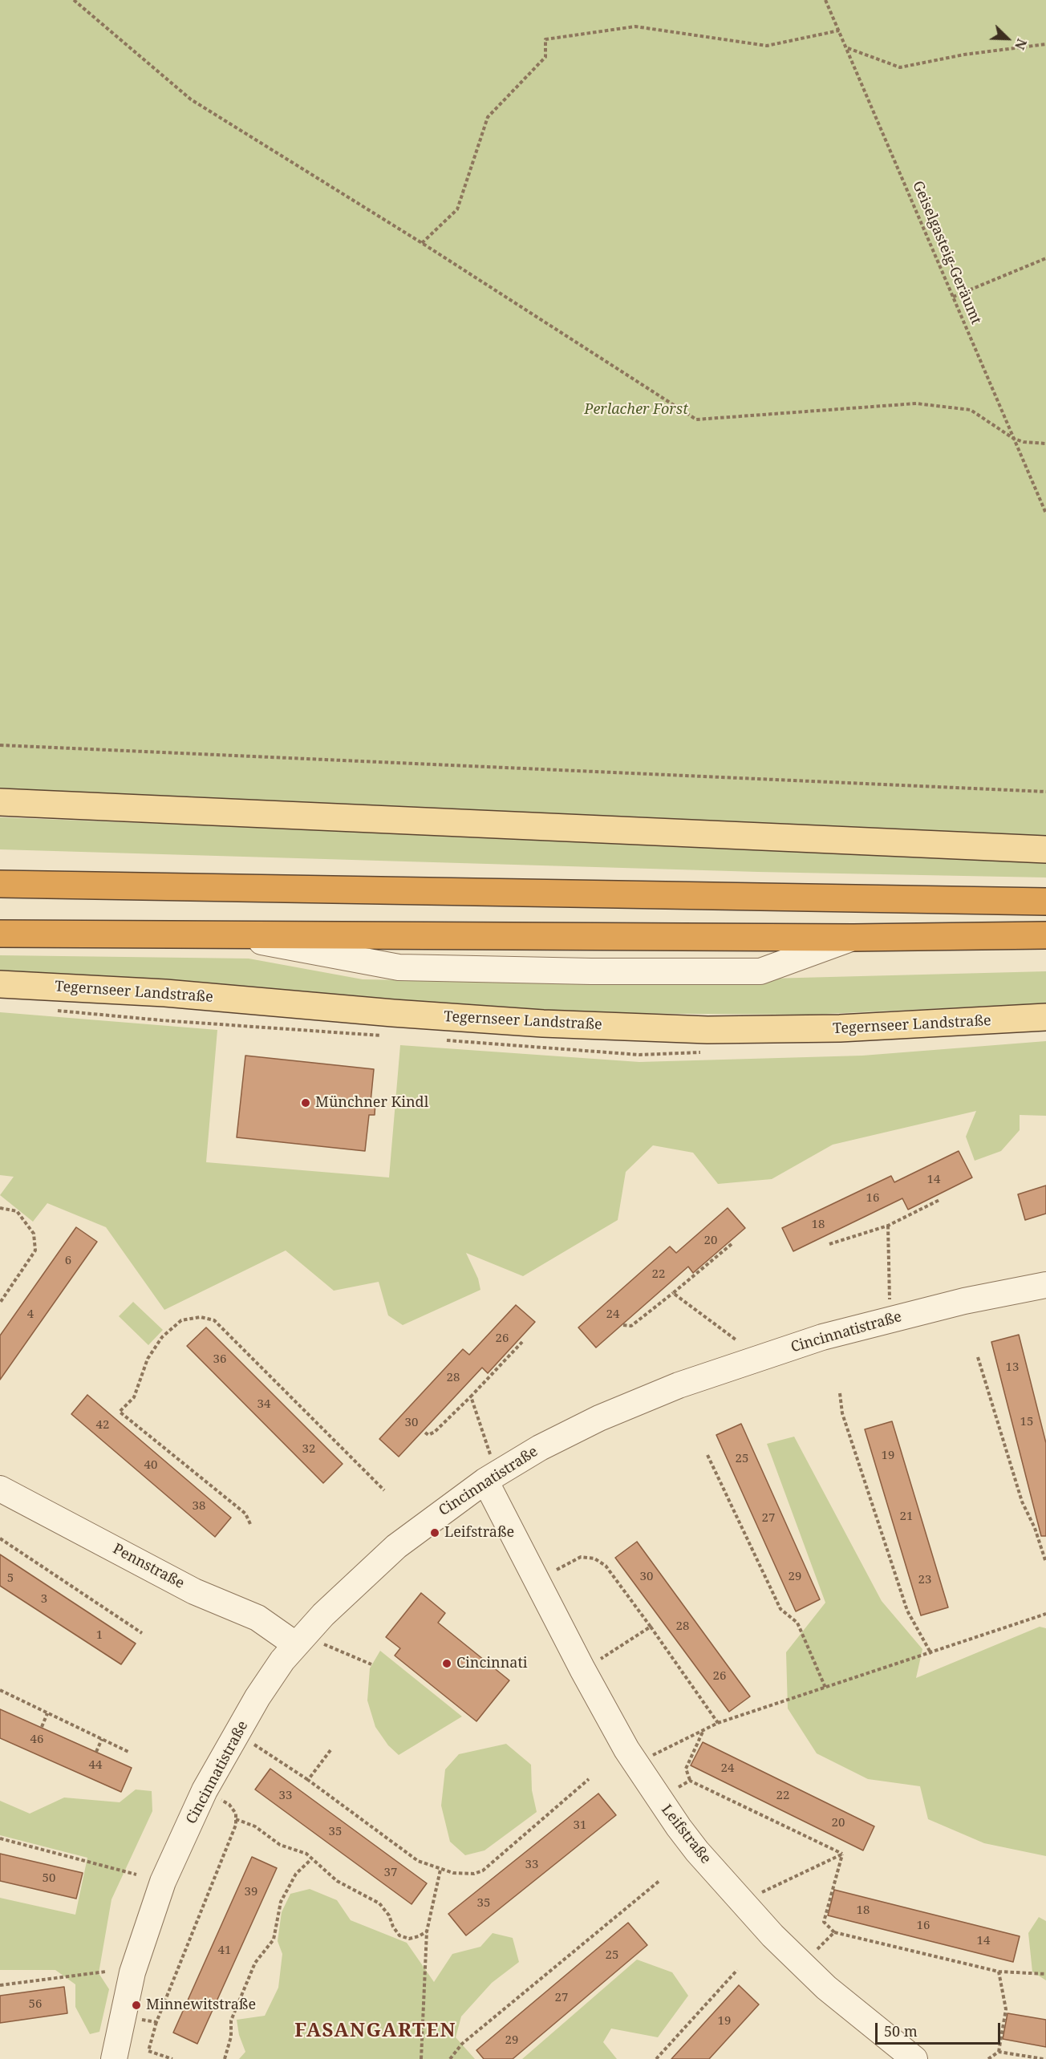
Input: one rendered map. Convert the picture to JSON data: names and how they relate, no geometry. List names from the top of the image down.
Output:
{
  "streets": {
    "main road": ["Tegernseer Landstraße"],
    "street": ["Cincinnatistraße", "Pennstraße", "Leifstraße"],
    "path": ["Geiselgasteig-Geräumt"]
  },
  "crossings": [
    ["Cincinnatistraße", "Pennstraße"],
    ["Cincinnatistraße", "Leifstraße"]
  ],
  "districts": ["FASANGARTEN"],
  "parks": ["Perlacher Forst"],
  "places": [
    "Münchner Kindl",
    "Leifstraße",
    "Cincinnati",
    "Minnewitstraße"
  ],
  "house_numbers": [
    "14",
    "16",
    "18",
    "20",
    "6",
    "22",
    "4",
    "24",
    "26",
    "36",
    "13",
    "28",
    "34",
    "15",
    "30",
    "42",
    "32",
    "19",
    "25",
    "40",
    "38",
    "21",
    "27",
    "30",
    "29",
    "5",
    "23",
    "3",
    "28",
    "1",
    "26",
    "46",
    "44",
    "24",
    "33",
    "22",
    "20",
    "31",
    "35",
    "33",
    "37",
    "50",
    "39",
    "35",
    "18",
    "16",
    "14",
    "41",
    "25",
    "27",
    "56",
    "19",
    "29"
  ],
  "scale_bar": "50 m",
  "north": "bottom right"
}
